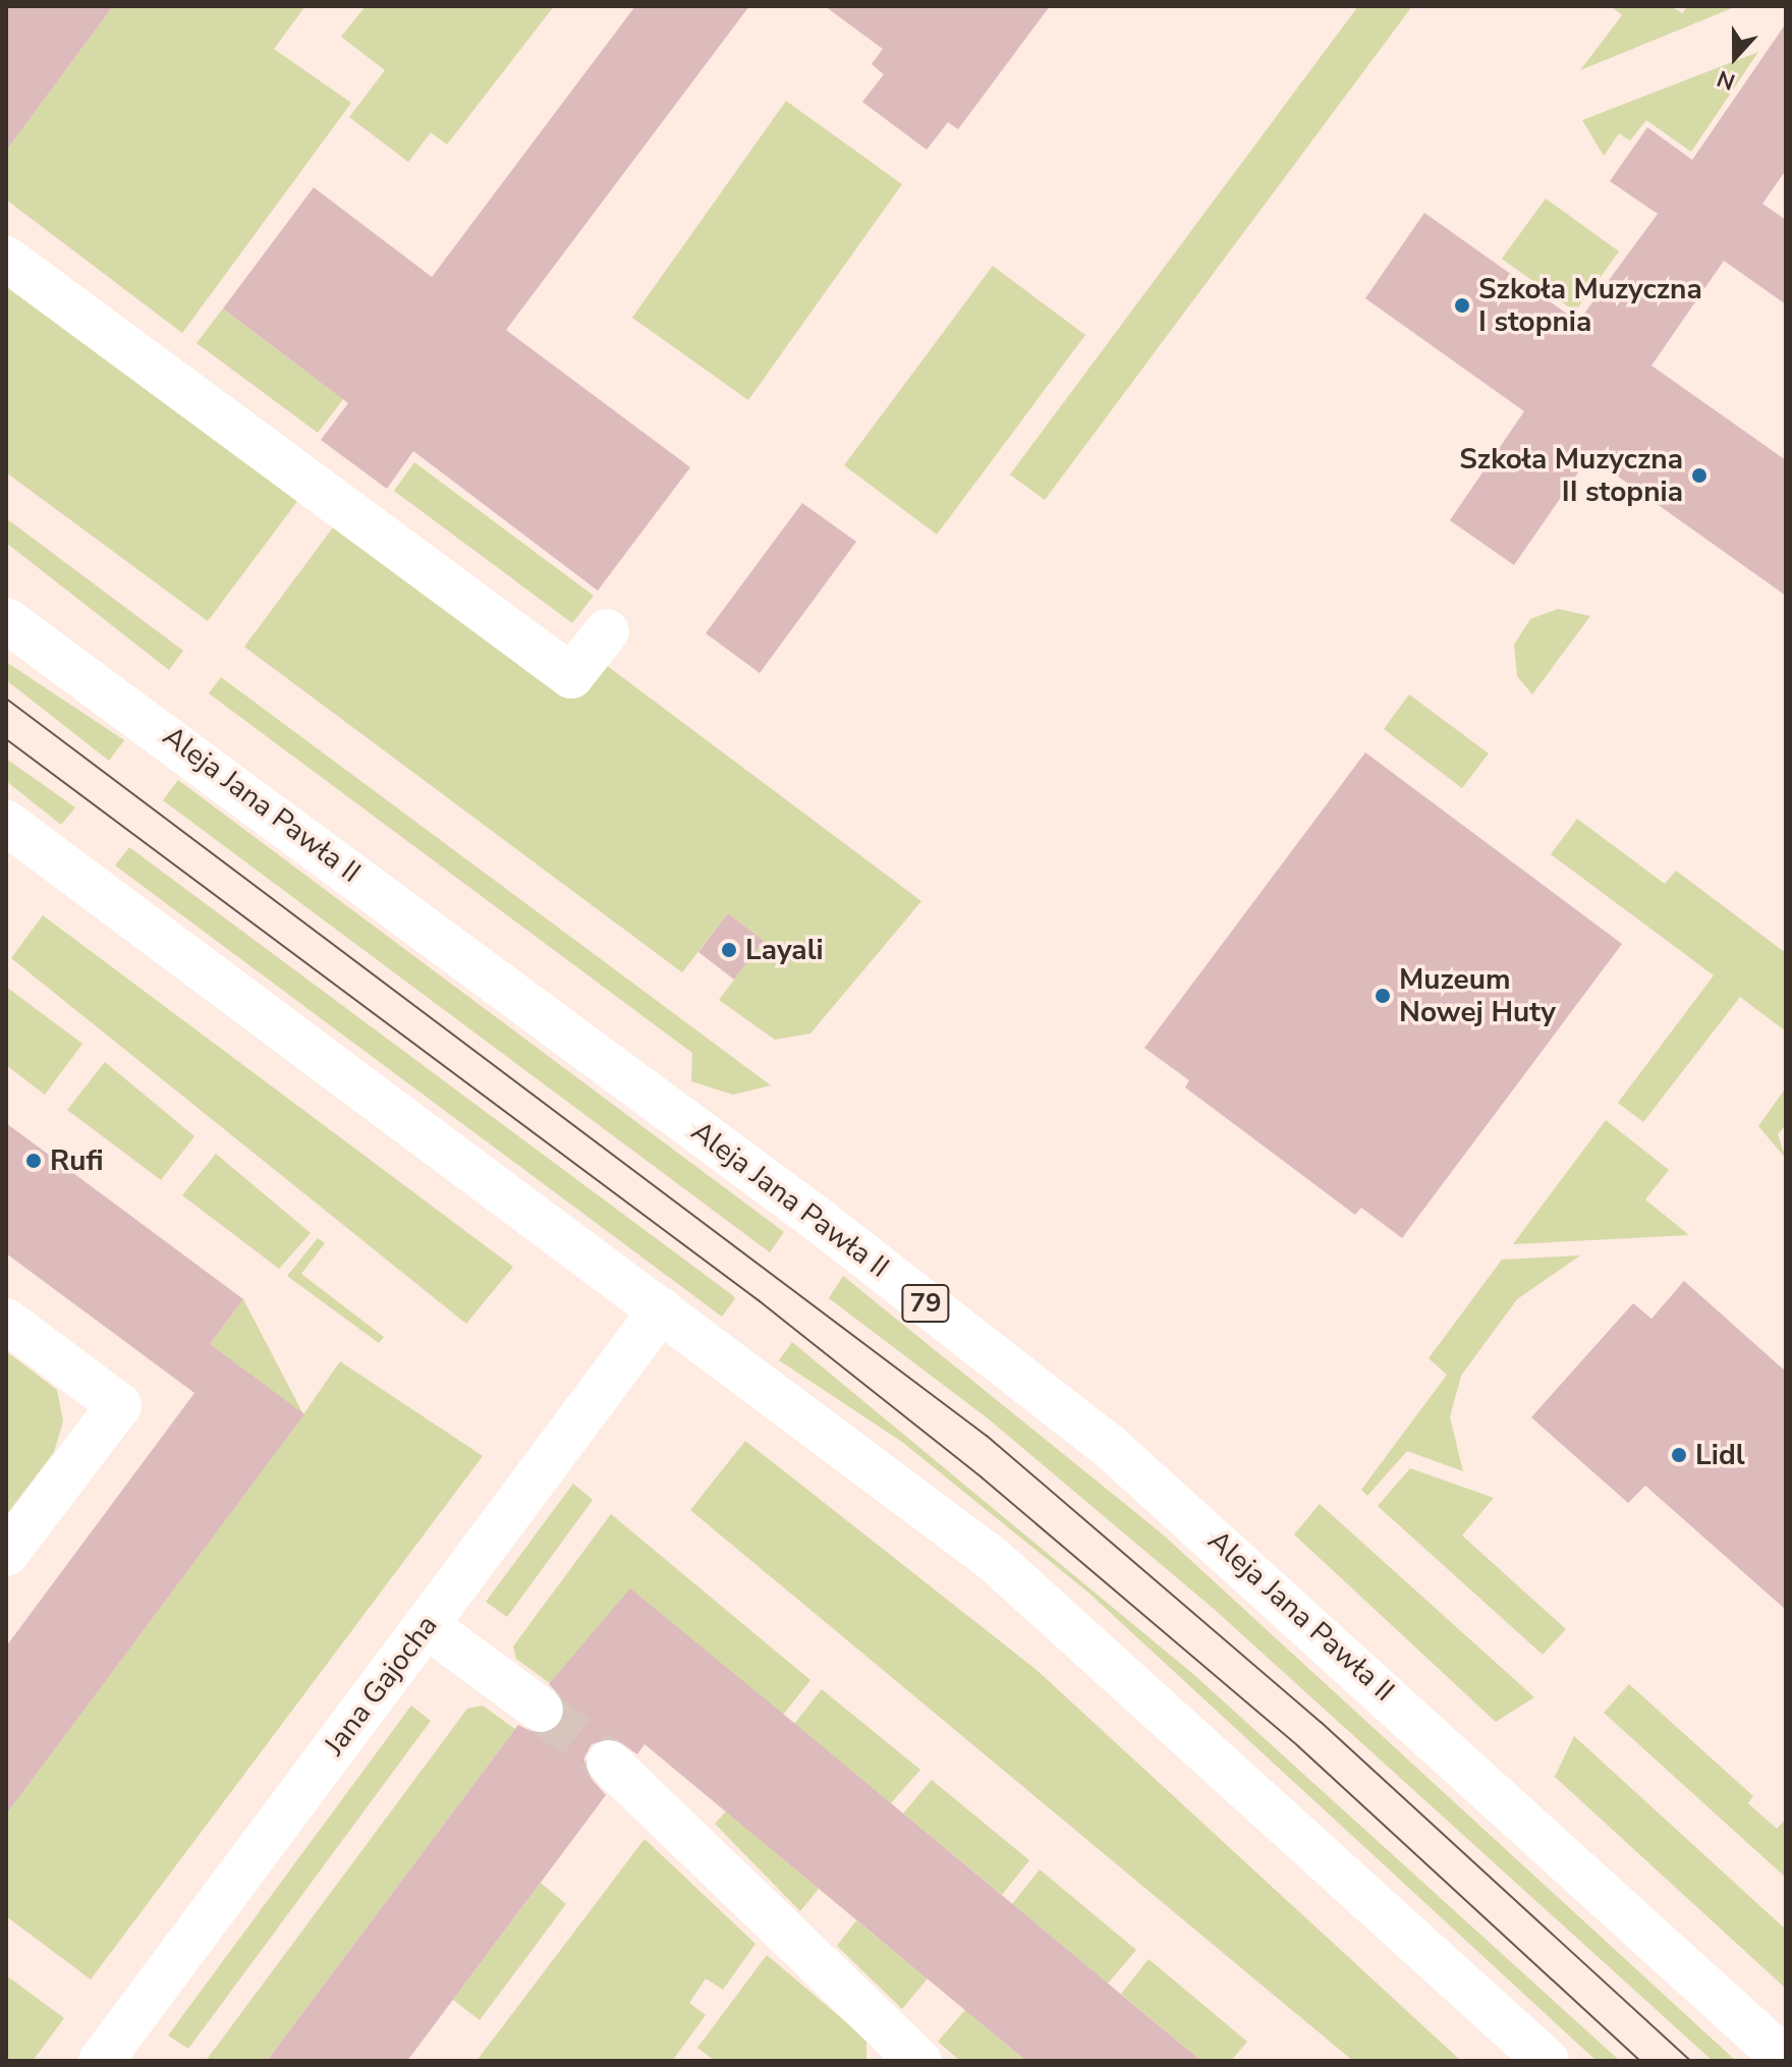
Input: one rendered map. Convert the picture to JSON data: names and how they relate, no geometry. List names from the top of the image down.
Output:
{
  "streets": {
    "main road": ["Aleja Jana Pawła II", "79", "Jana Gajocha"]
  },
  "places": [
    "Szkoła Muzyczna I stopnia",
    "Szkoła Muzyczna II stopnia",
    "Layali",
    "Muzeum Nowej Huty",
    "Rufi",
    "Lidl"
  ],
  "north": "bottom"
}
